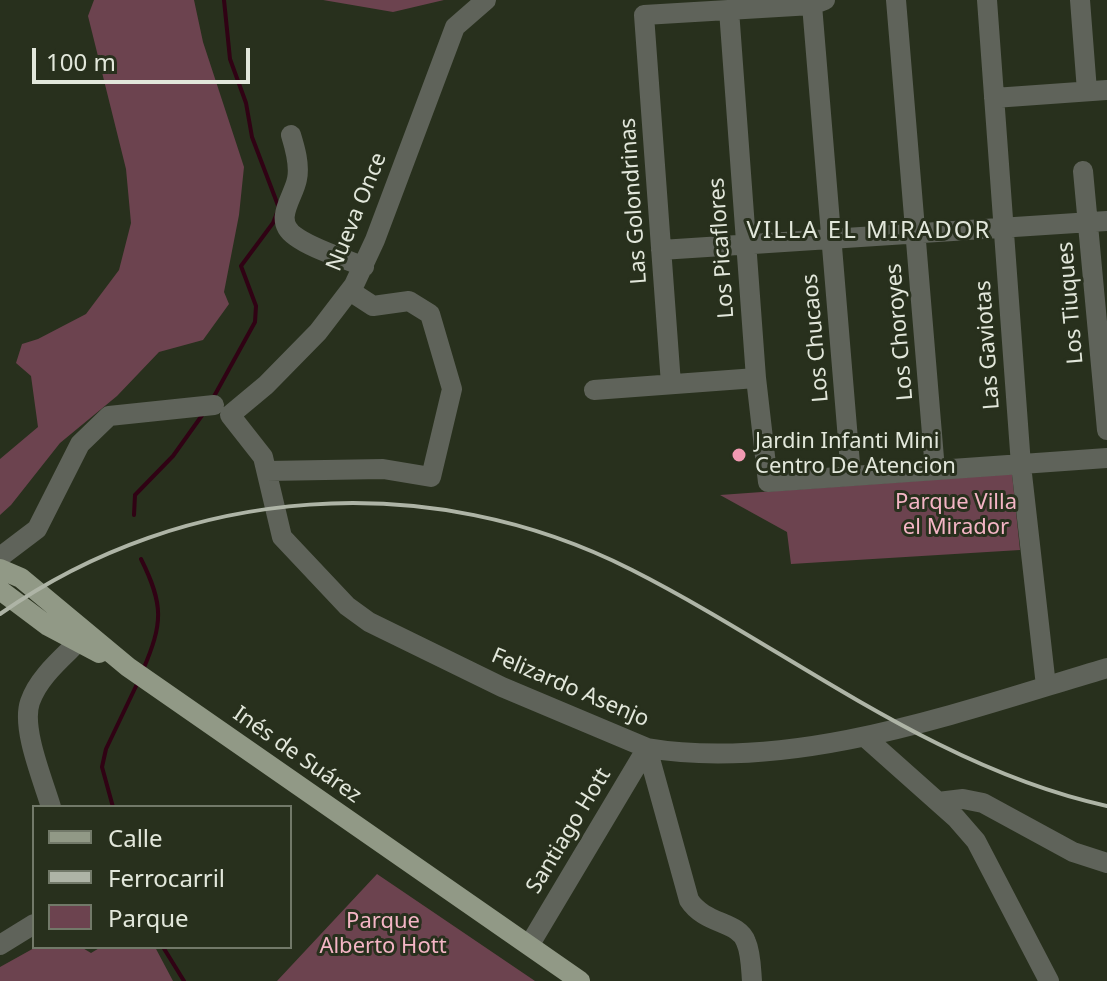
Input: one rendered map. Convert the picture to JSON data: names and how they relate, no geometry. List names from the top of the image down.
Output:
{
  "streets": {
    "main road": ["Inés de Suárez"],
    "street": [
      "Las Golondrinas",
      "Nueva Once",
      "Los Picaflores",
      "Los Tiuques",
      "Los Choroyes",
      "Los Chucaos",
      "Las Gaviotas",
      "Felizardo Asenjo",
      "Santiago Hott"
    ]
  },
  "crossings": [
    ["Las Golondrinas", "Los Picaflores"],
    ["Nueva Once", "Felizardo Asenjo"],
    ["Los Picaflores", "Los Chucaos"],
    ["Las Gaviotas", "Felizardo Asenjo"],
    ["Felizardo Asenjo", "Santiago Hott"],
    ["Inés de Suárez", "Santiago Hott"]
  ],
  "districts": ["VILLA EL MIRADOR"],
  "parks": ["Parque Villa el Mirador", "Parque Alberto Hott"],
  "places": ["Jardin Infanti Mini Centro De Atencion"],
  "legend": ["Calle", "Ferrocarril", "Parque"],
  "scale_bar": "100 m"
}
